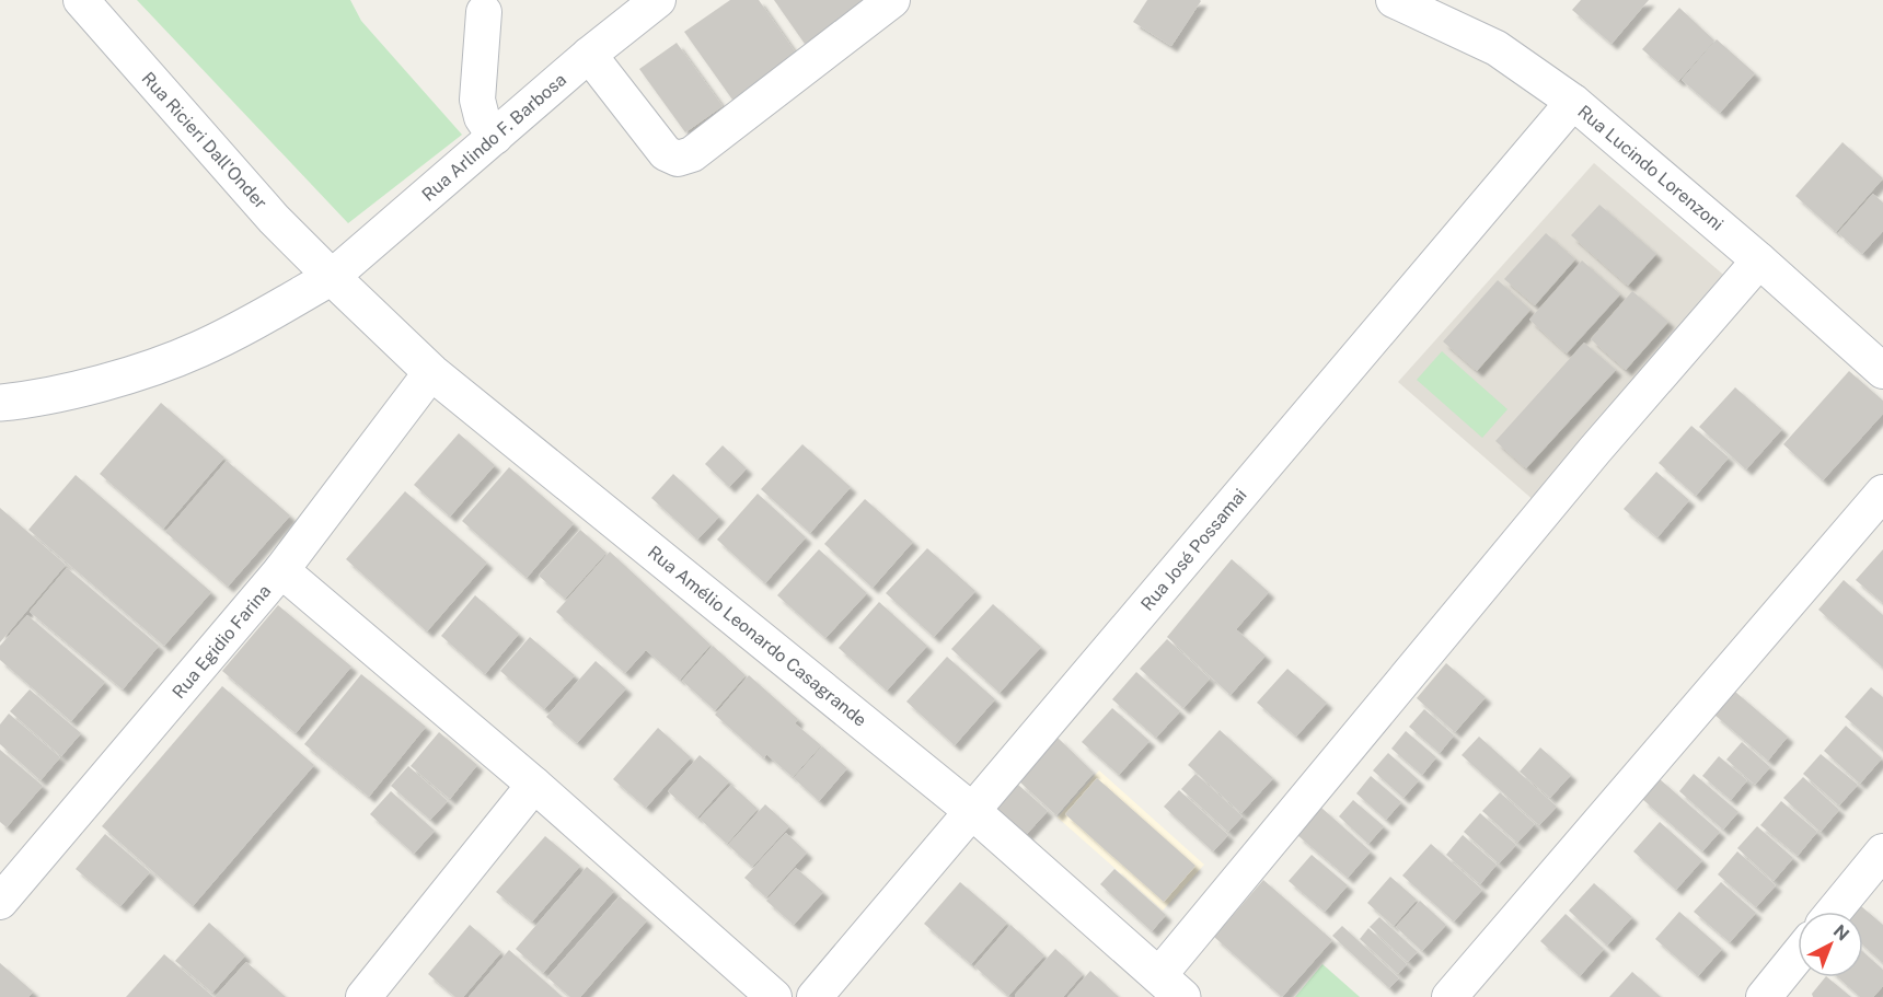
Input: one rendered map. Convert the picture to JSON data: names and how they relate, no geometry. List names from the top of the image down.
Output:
{
  "streets": {
    "street": [
      "Rua Arlindo F. Barbosa",
      "Rua Ricieri Dall'Onder",
      "Rua Lucindo Lorenzoni",
      "Rua José Possamai",
      "Rua Amélio Leonardo Casagrande",
      "Rua Egidio Farina"
    ]
  },
  "crossings": [
    ["Rua Arlindo F. Barbosa", "Rua Ricieri Dall'Onder"],
    ["Rua Arlindo F. Barbosa", "Rua Amélio Leonardo Casagrande"],
    ["Rua Ricieri Dall'Onder", "Rua Amélio Leonardo Casagrande"],
    ["Rua Lucindo Lorenzoni", "Rua José Possamai"],
    ["Rua José Possamai", "Rua Amélio Leonardo Casagrande"],
    ["Rua Amélio Leonardo Casagrande", "Rua Egidio Farina"]
  ],
  "north": "top right"
}
